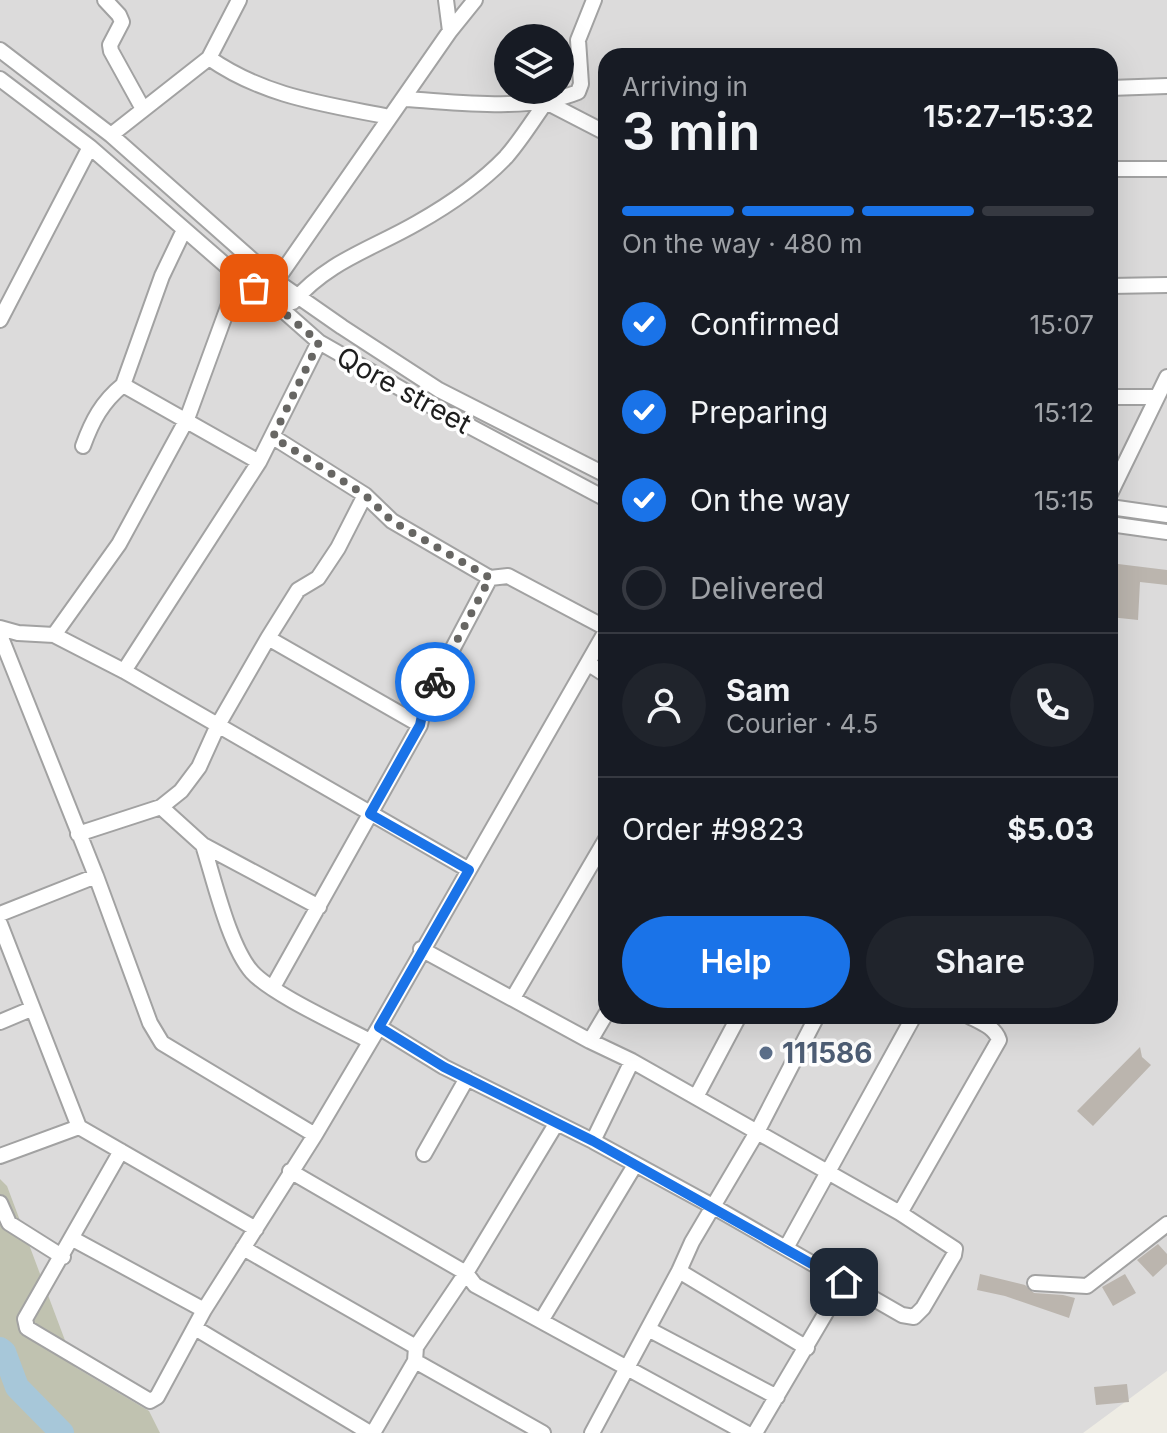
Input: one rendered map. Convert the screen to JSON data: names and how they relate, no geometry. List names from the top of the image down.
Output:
{
  "streets": {
    "street": ["Qore street"]
  },
  "places": ["111586"],
  "page": {
    "heading": ["3 min", "Arriving in", "15:27–15:32"],
    "panel": [
      "Sam",
      "Courier · 4.5",
      "Order #9823",
      "$5.03"
    ],
    "bar": "On the way · 480 m",
    "list": [
      ["Confirmed", "15:07"],
      ["Preparing", "15:12"],
      ["On the way", "15:15"],
      "Delivered"
    ],
    "buttons": ["Help", "Share"]
  }
}
